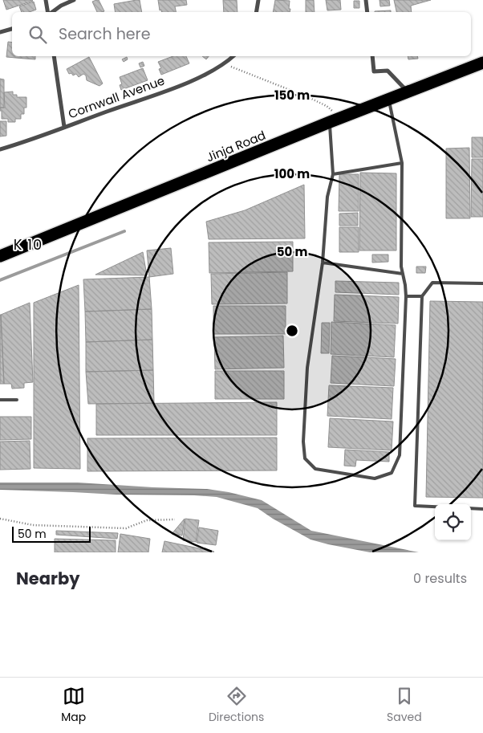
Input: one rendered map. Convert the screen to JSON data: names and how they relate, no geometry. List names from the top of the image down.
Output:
{
  "streets": {
    "highway": ["Jinja Road"],
    "street": ["Cornwall Avenue"]
  },
  "districts": ["K 10"],
  "scale_bar": "50 m",
  "page": {
    "search": "Search here",
    "scale": "50 m",
    "heading": ["Nearby", "0 results"],
    "nav": ["Map", "Directions", "Saved"]
  },
  "rings": ["150 m", "100 m", "50 m"]
}
